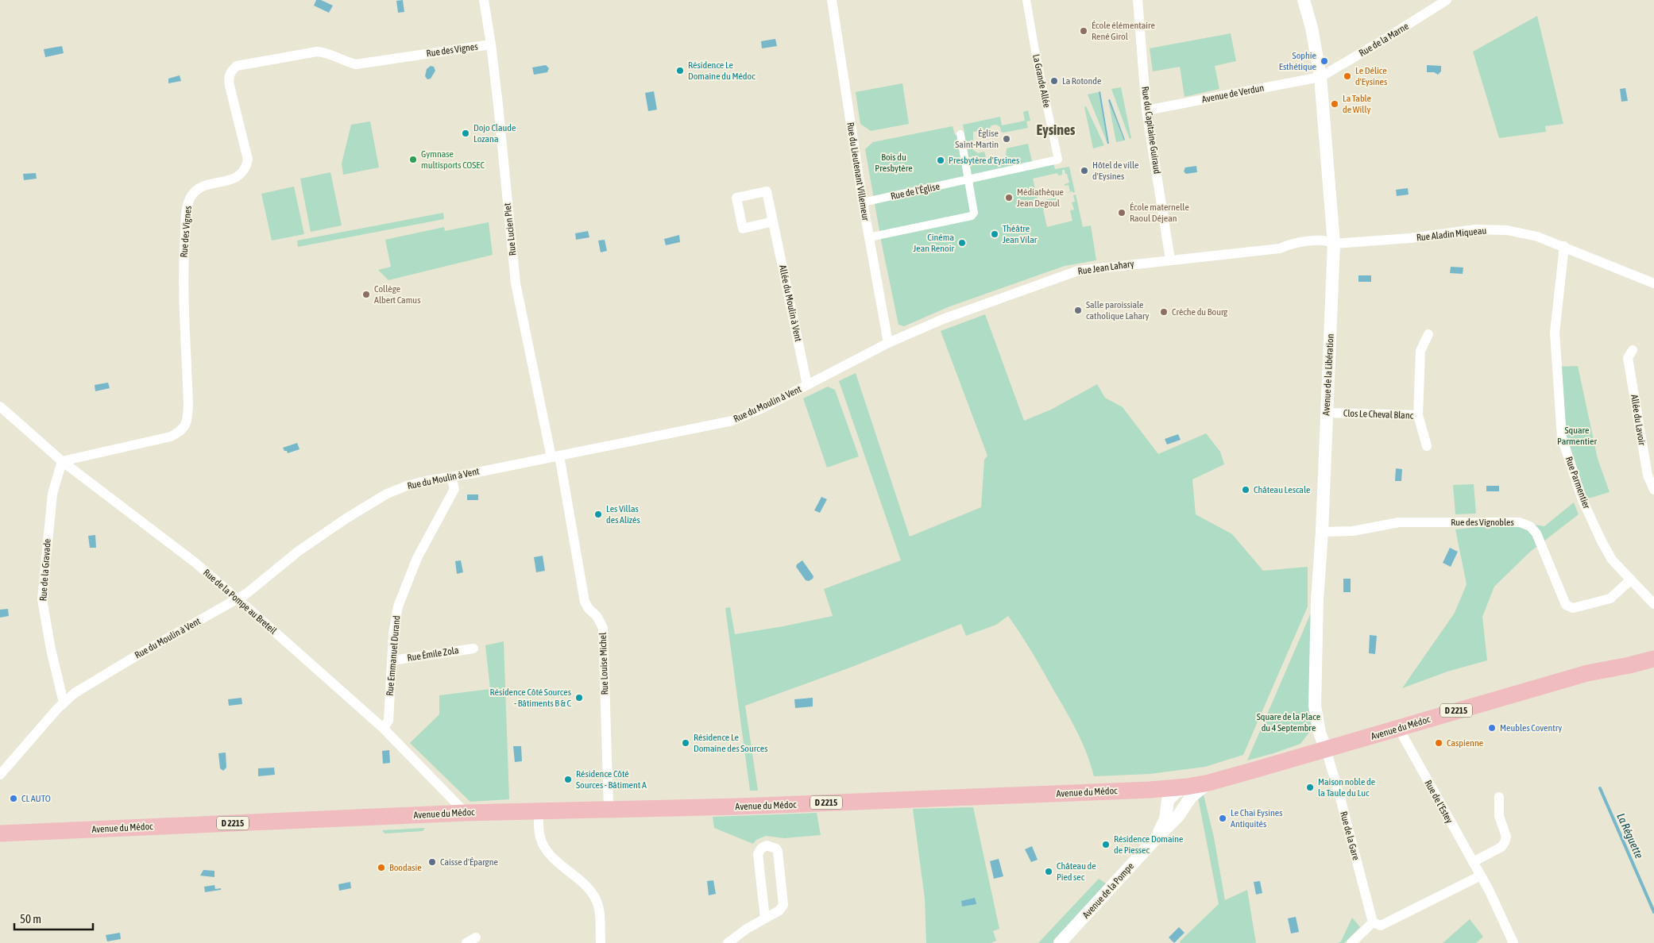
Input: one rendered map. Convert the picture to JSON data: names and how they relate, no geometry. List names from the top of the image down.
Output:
{
  "streets": {
    "main road": ["D 2215", "Avenue du Médoc"],
    "street": [
      "Rue de la Marne",
      "Rue des Vignes",
      "La Grande Allée",
      "Avenue de Verdun",
      "Rue du Capitaine Guiraud",
      "Rue du Lieutenant Villemeur",
      "Rue de l'Église",
      "Rue Lucien Piet",
      "Rue Aladin Miqueau",
      "Rue Jean Lahary",
      "Allée du Moulin à Vent",
      "Avenue de la Libération",
      "Rue du Moulin à Vent",
      "Clos Le Cheval Blanc",
      "Allée du Lavoir",
      "Rue Parmentier",
      "Rue des Vignobles",
      "Rue de la Gravade",
      "Rue de la Pompe au Breteil",
      "Rue Émile Zola",
      "Rue Emmanuel Durand",
      "Rue Louise Michel",
      "Rue de l'Estey",
      "Rue de la Gare",
      "Avenue de la Pompe"
    ]
  },
  "crossings": [
    ["Rue de la Marne", "Avenue de Verdun"],
    ["Rue de la Marne", "Avenue de la Libération"],
    ["Rue des Vignes", "Rue Lucien Piet"],
    ["Rue des Vignes", "Rue de la Gravade"],
    ["Rue des Vignes", "Rue de la Pompe au Breteil"],
    ["La Grande Allée", "Rue de l'Église"],
    ["Avenue de Verdun", "Rue du Capitaine Guiraud"],
    ["Avenue de Verdun", "Avenue de la Libération"],
    ["Rue du Capitaine Guiraud", "Rue Jean Lahary"],
    ["Rue du Lieutenant Villemeur", "Rue de l'Église"],
    ["Rue du Lieutenant Villemeur", "Rue Jean Lahary"],
    ["Rue du Lieutenant Villemeur", "Rue du Moulin à Vent"],
    ["Rue Lucien Piet", "Rue du Moulin à Vent"],
    ["Rue Lucien Piet", "Rue Louise Michel"],
    ["Rue Aladin Miqueau", "Rue Jean Lahary"],
    ["Rue Aladin Miqueau", "Avenue de la Libération"],
    ["Rue Aladin Miqueau", "Rue Parmentier"],
    ["Rue Jean Lahary", "Avenue de la Libération"],
    ["Rue Jean Lahary", "Rue du Moulin à Vent"],
    ["Allée du Moulin à Vent", "Rue du Moulin à Vent"],
    ["Avenue de la Libération", "Clos Le Cheval Blanc"],
    ["Avenue de la Libération", "Rue des Vignobles"],
    ["Avenue de la Libération", "Avenue du Médoc"],
    ["Avenue de la Libération", "Rue de la Gare"],
    ["Rue du Moulin à Vent", "Rue de la Gravade"],
    ["Rue du Moulin à Vent", "Rue de la Pompe au Breteil"],
    ["Rue du Moulin à Vent", "Rue Emmanuel Durand"],
    ["Rue du Moulin à Vent", "Rue Louise Michel"],
    ["Rue Parmentier", "Rue des Vignobles"],
    ["Rue de la Gravade", "Rue de la Pompe au Breteil"],
    ["Rue de la Pompe au Breteil", "Rue Emmanuel Durand"],
    ["Rue de la Pompe au Breteil", "Avenue du Médoc"],
    ["Rue Émile Zola", "Rue Emmanuel Durand"],
    ["Rue Louise Michel", "Avenue du Médoc"],
    ["Avenue du Médoc", "Rue de l'Estey"],
    ["Avenue du Médoc", "Rue de la Gare"],
    ["Avenue du Médoc", "Avenue de la Pompe"]
  ],
  "districts": ["Eysines"],
  "water": ["La Réguette"],
  "parks": ["Bois du Presbytère", "Square Parmentier", "Square de la Place du 4 Septembre"],
  "places": [
    "École élémentaire René Girol",
    "Sophie Esthétique",
    "Résidence Le Domaine du Médoc",
    "Le Délice d'Eysines",
    "La Rotonde",
    "La Table de Willy",
    "Dojo Claude Lozana",
    "Église Saint-Martin",
    "Gymnase multisports COSEC",
    "Presbytère d'Eysines",
    "Hôtel de ville d'Eysines",
    "Médiathèque Jean Degoul",
    "École maternelle Raoul Déjean",
    "Théâtre Jean Vilar",
    "Cinéma Jean Renoir",
    "Collège Albert Camus",
    "Salle paroissiale catholique Lahary",
    "Crèche du Bourg",
    "Château Lescale",
    "Les Villas des Alizés",
    "Résidence Côté Sources - Bâtiments B & C",
    "Meubles Coventry",
    "Résidence Le Domaine des Sources",
    "Caspienne",
    "Résidence Côté Sources - Bâtiment A",
    "Maison noble de la Taule du Luc",
    "CL AUTO",
    "Le Chai Eysines Antiquités",
    "Résidence Domaine de Piessec",
    "Caisse d'Épargne",
    "Boodasie",
    "Château de Pied sec"
  ],
  "scale_bar": "50 m"
}
